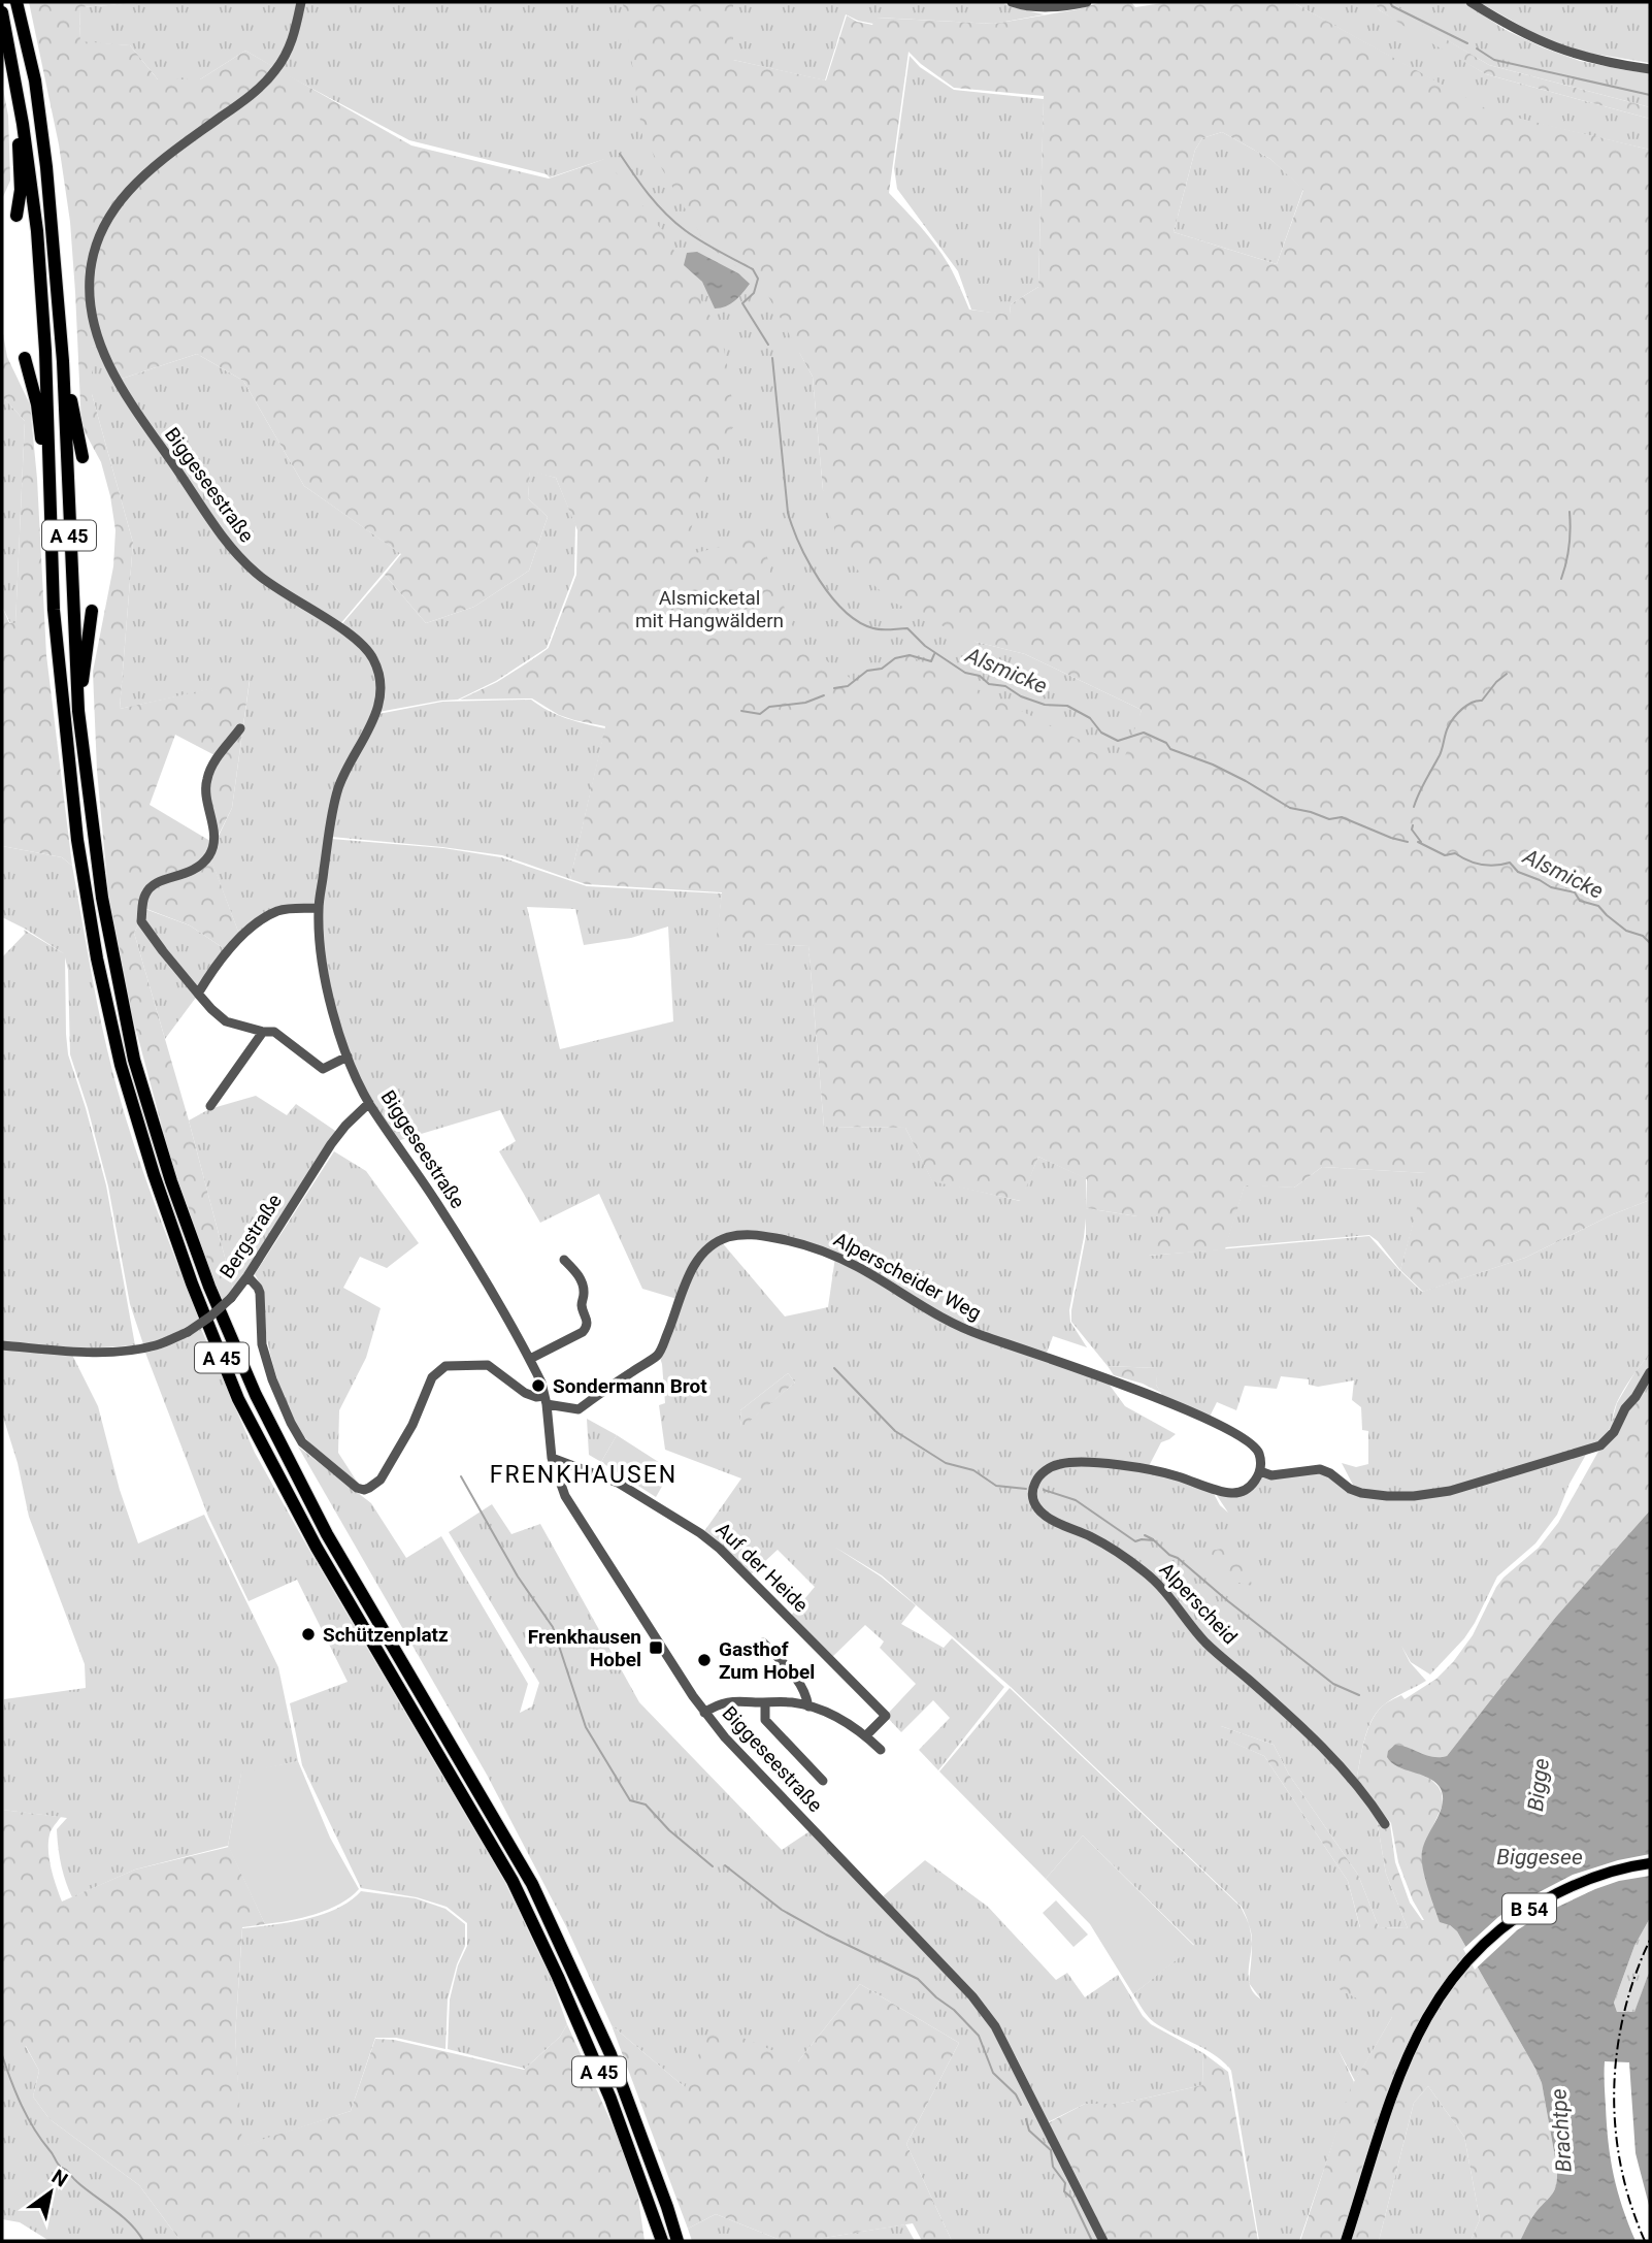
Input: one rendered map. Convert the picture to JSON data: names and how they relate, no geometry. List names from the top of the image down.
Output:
{
  "streets": {
    "highway": ["A 45"],
    "main road": ["B 54"],
    "street": [
      "Biggeseestraße",
      "Bergstraße",
      "Alperscheider Weg",
      "Auf der Heide",
      "Alperscheid"
    ]
  },
  "crossings": [
    ["Biggeseestraße", "Bergstraße"],
    ["Biggeseestraße", "Alperscheider Weg"],
    ["Biggeseestraße", "Auf der Heide"],
    ["Bergstraße", "Alperscheider Weg"],
    ["Alperscheider Weg", "Alperscheid"]
  ],
  "districts": ["FRENKHAUSEN"],
  "water": [
    "Alsmicke",
    "Bigge",
    "Biggesee",
    "Brachtpe"
  ],
  "parks": ["Alsmicketal mit Hangwäldern"],
  "places": {
    "other": ["Sondermann Brot", "Schützenplatz", "Gasthof Zum Hobel"],
    "transit": ["Frenkhausen Hobel"]
  },
  "north": "top right"
}
